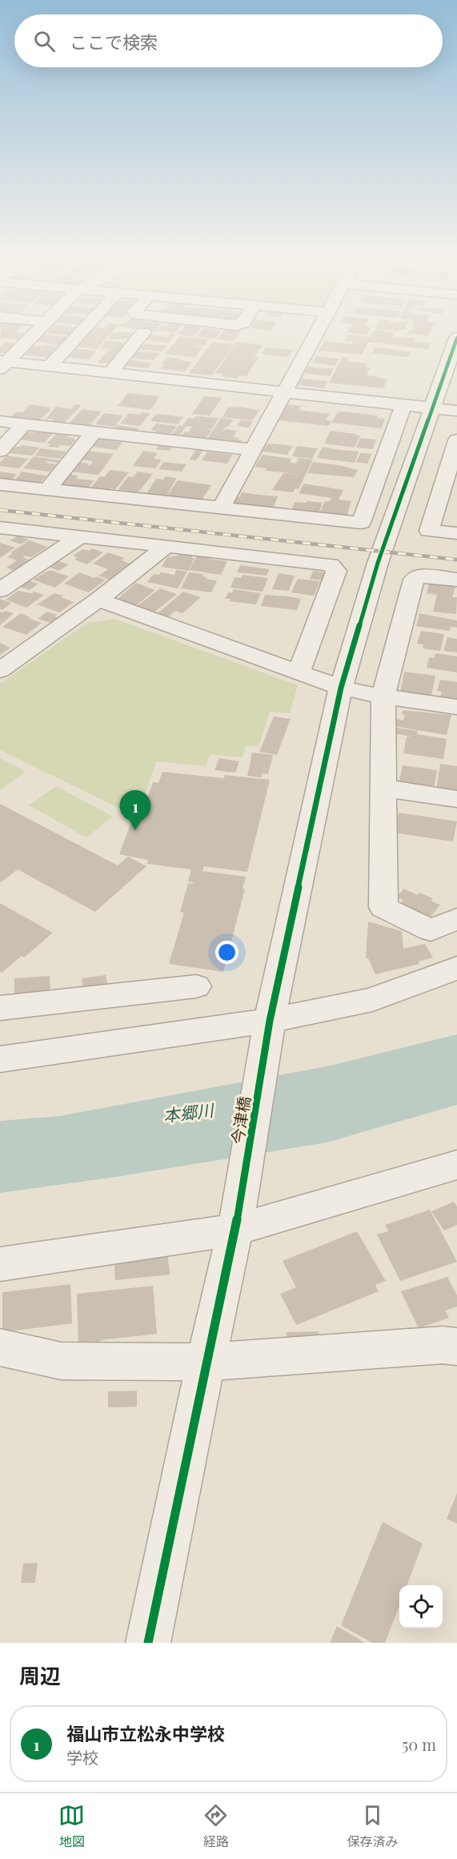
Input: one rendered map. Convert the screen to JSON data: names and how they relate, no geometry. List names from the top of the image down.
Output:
{
  "streets": {
    "street": ["今津橋"]
  },
  "water": ["本郷川"],
  "page": {
    "search": "ここで検索",
    "pins": "1",
    "heading": "周辺",
    "list": [
      {
        "mark": "1",
        "name": "福山市立松永中学校",
        "note": "学校",
        "value": "50 m"
      }
    ],
    "nav": ["地図", "経路", "保存済み"]
  }
}
